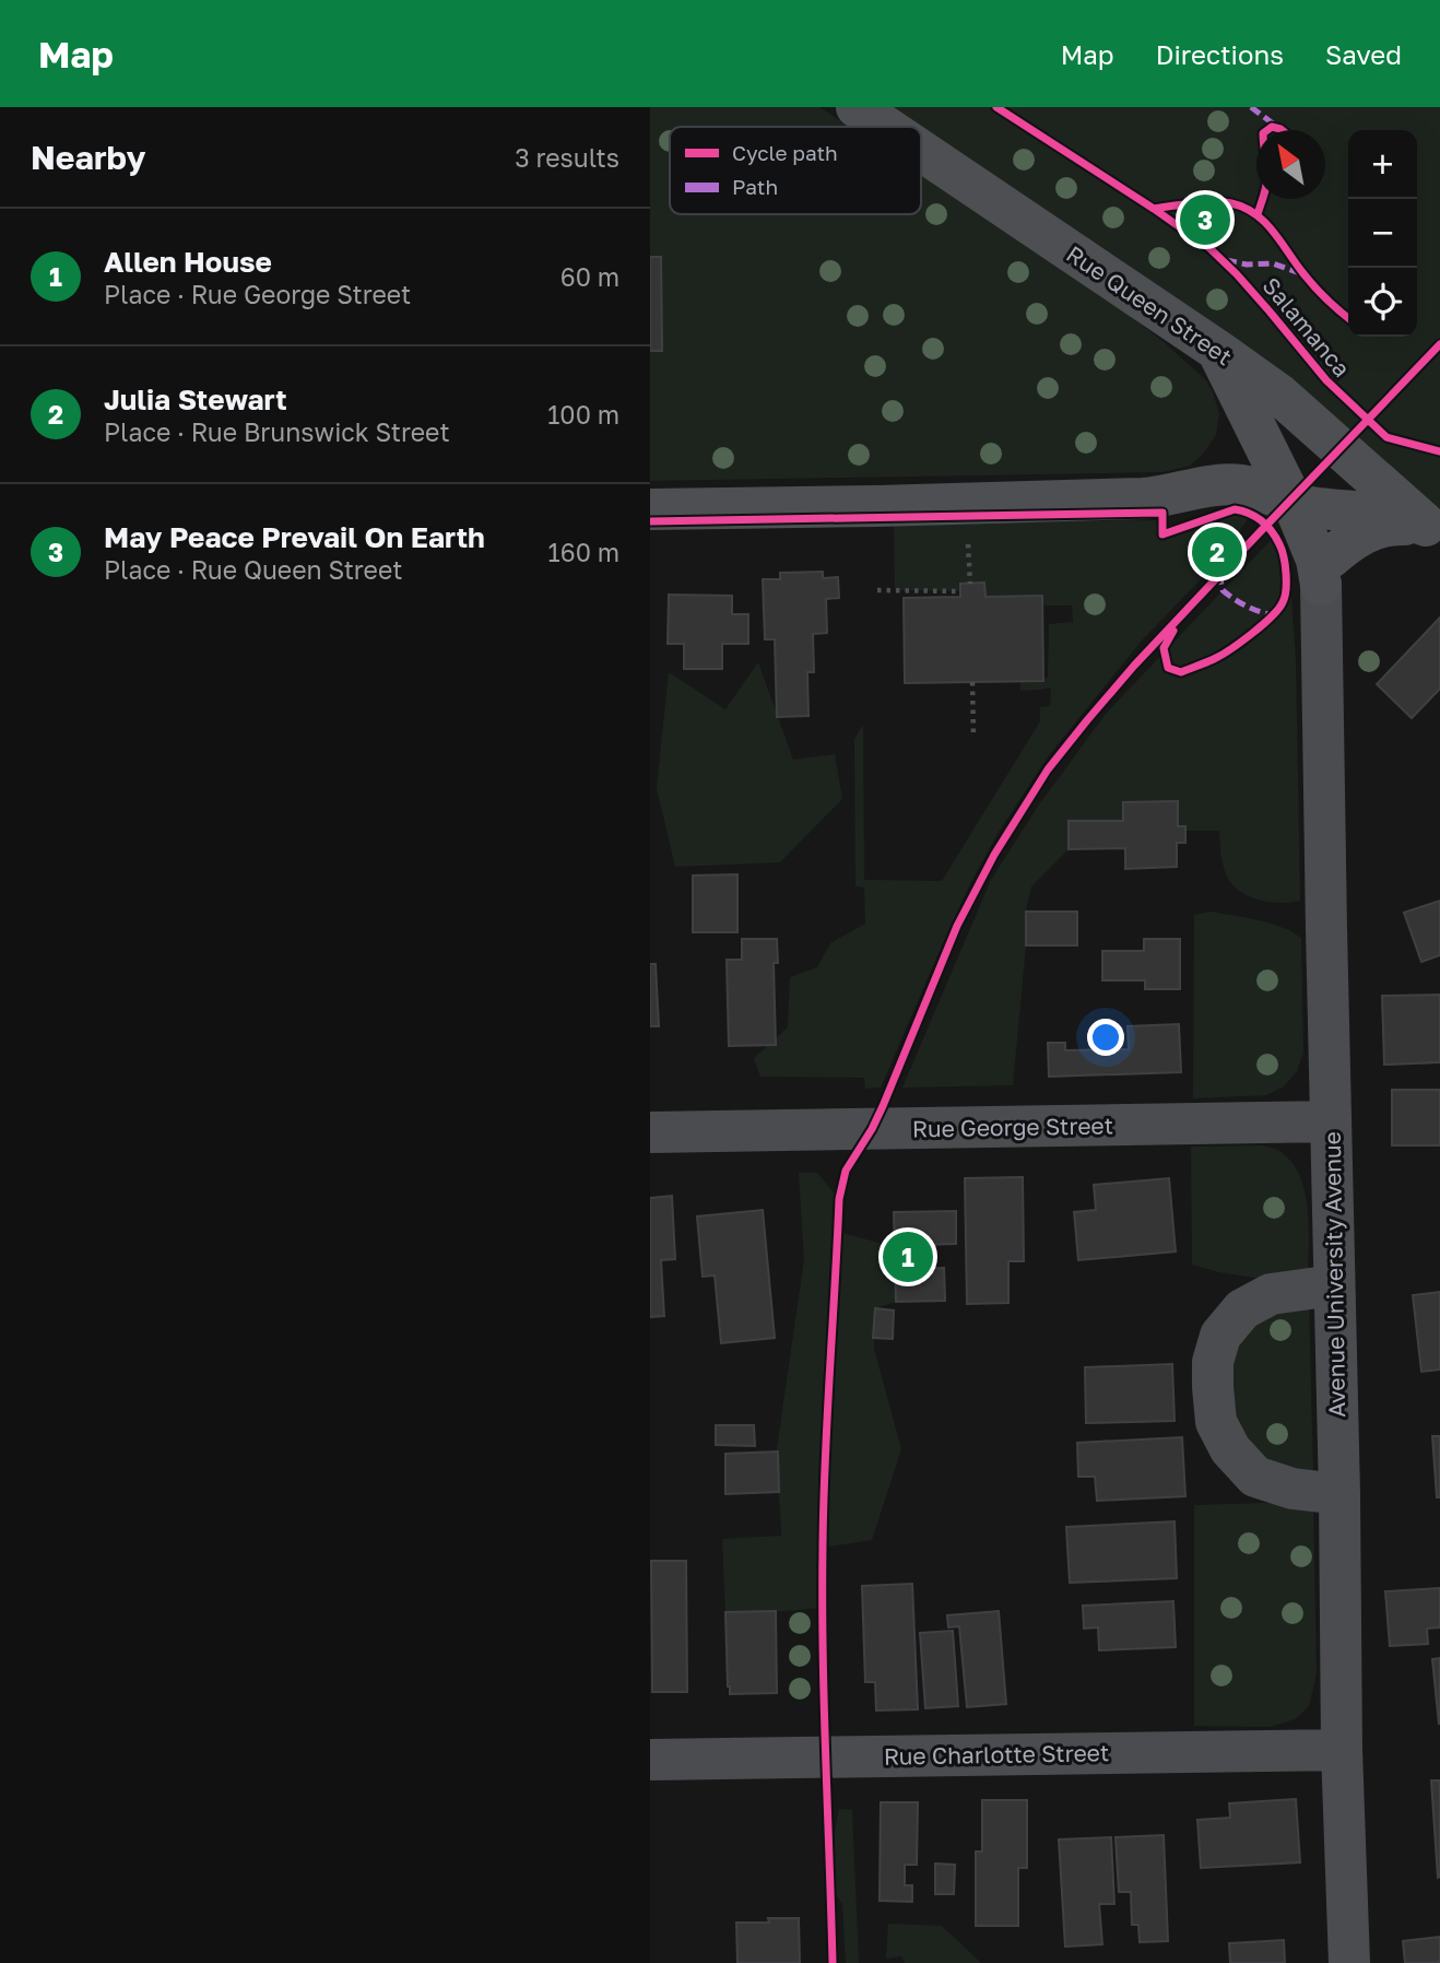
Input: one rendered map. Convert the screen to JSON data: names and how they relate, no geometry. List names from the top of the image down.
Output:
{
  "streets": {
    "main road": ["Rue Queen Street"],
    "street": ["Rue George Street", "Avenue University Avenue", "Rue Charlotte Street"],
    "cycle path": ["Salamanca"]
  },
  "crossings": [
    ["Rue George Street", "Avenue University Avenue"],
    ["Avenue University Avenue", "Rue Charlotte Street"]
  ],
  "legend": ["Cycle path", "Path"],
  "north": "top left",
  "page": {
    "header": "Map",
    "nav": ["Map", "Directions", "Saved"],
    "heading": ["Nearby", "3 results"],
    "map_buttons": ["+", "−"],
    "pins": ["3", "2", "1"],
    "list": [
      {
        "mark": "1",
        "name": "Allen House",
        "note": "Place · Rue George Street",
        "value": "60 m"
      },
      {
        "mark": "2",
        "name": "Julia Stewart",
        "note": "Place · Rue Brunswick Street",
        "value": "100 m"
      },
      {
        "mark": "3",
        "name": "May Peace Prevail On Earth",
        "note": "Place · Rue Queen Street",
        "value": "160 m"
      }
    ]
  }
}
